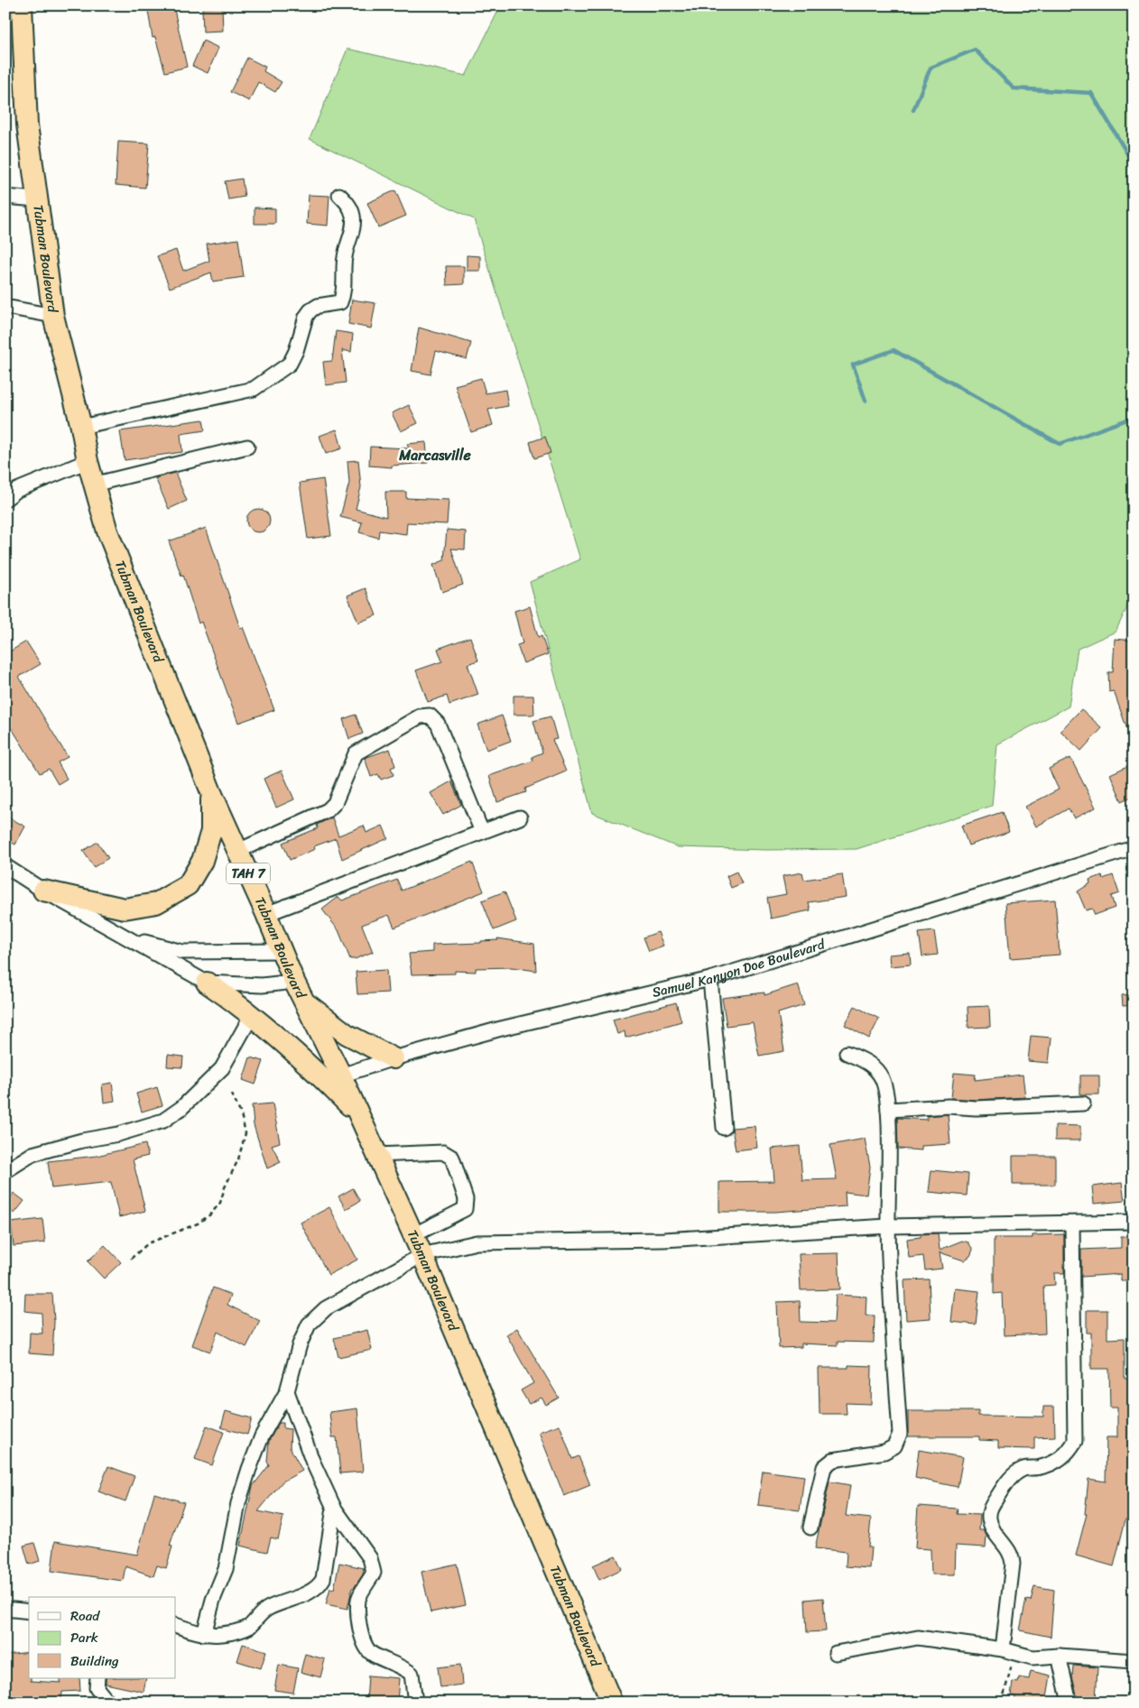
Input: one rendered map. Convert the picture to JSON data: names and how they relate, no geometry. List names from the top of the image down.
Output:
{
  "streets": {
    "highway": ["Tubman Boulevard", "TAH 7"],
    "street": ["Samuel Kanyon Doe Boulevard"]
  },
  "crossings": [
    ["Tubman Boulevard", "Samuel Kanyon Doe Boulevard"]
  ],
  "districts": ["Marcasville"],
  "legend": ["Road", "Park", "Building"]
}
